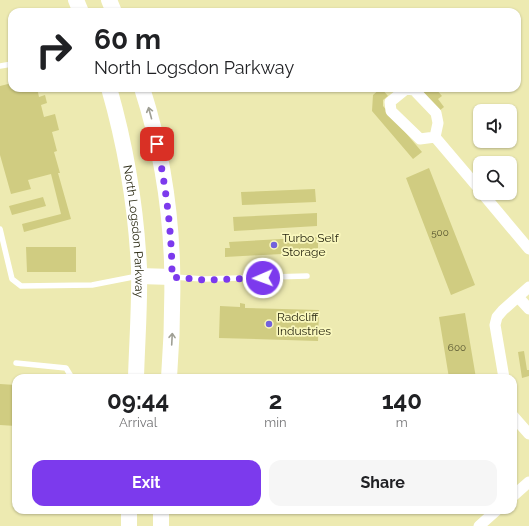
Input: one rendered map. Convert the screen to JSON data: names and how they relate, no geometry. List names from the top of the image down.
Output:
{
  "streets": {
    "main road": ["North Logsdon Parkway"]
  },
  "places": ["Turbo Self Storage", "Radcliff Industries"],
  "house_numbers": ["500", "600"],
  "page": {
    "turn": ["60 m", "North Logsdon Parkway"],
    "eta": [
      "09:44",
      "Arrival",
      "2",
      "min",
      "140",
      "m"
    ],
    "buttons": ["Exit", "Share"]
  }
}
